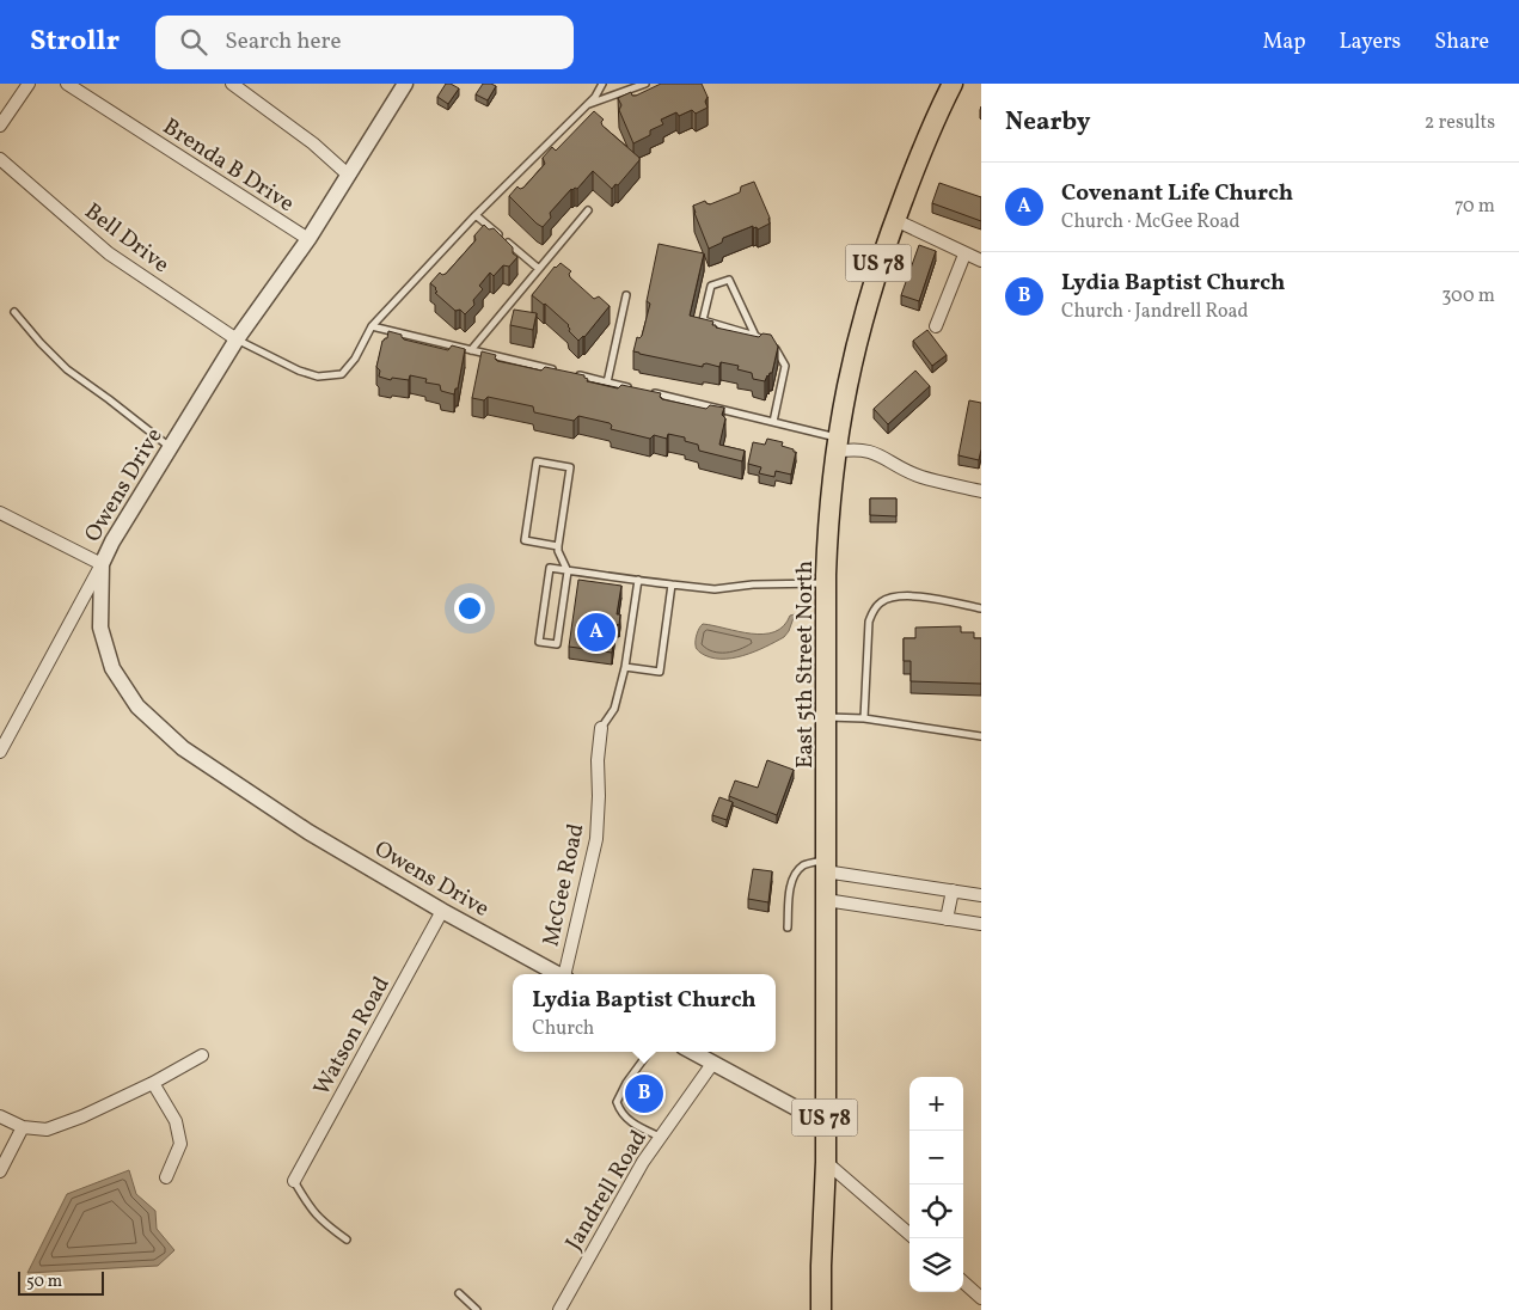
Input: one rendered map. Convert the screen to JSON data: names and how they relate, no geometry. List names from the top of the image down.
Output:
{
  "streets": {
    "main road": ["US 78", "East 5th Street North"],
    "street": [
      "Brenda B Drive",
      "Bell Drive",
      "Owens Drive",
      "McGee Road",
      "Watson Road",
      "Jandrell Road"
    ]
  },
  "crossings": [
    ["Brenda B Drive", "Owens Drive"],
    ["Bell Drive", "Owens Drive"],
    ["Owens Drive", "Watson Road"]
  ],
  "scale_bar": "50 m",
  "page": {
    "header": "Strollr",
    "search": "Search here",
    "nav": ["Map", "Layers", "Share"],
    "heading": ["Nearby", "2 results"],
    "list": [
      {
        "mark": "A",
        "name": "Covenant Life Church",
        "note": "Church · McGee Road",
        "value": "70 m"
      },
      {
        "mark": "B",
        "name": "Lydia Baptist Church",
        "note": "Church · Jandrell Road",
        "value": "300 m"
      }
    ],
    "pins": ["A", "B"],
    "popup": ["Lydia Baptist Church", "Church"],
    "map_buttons": ["+", "−"],
    "scale": "50 m"
  }
}
